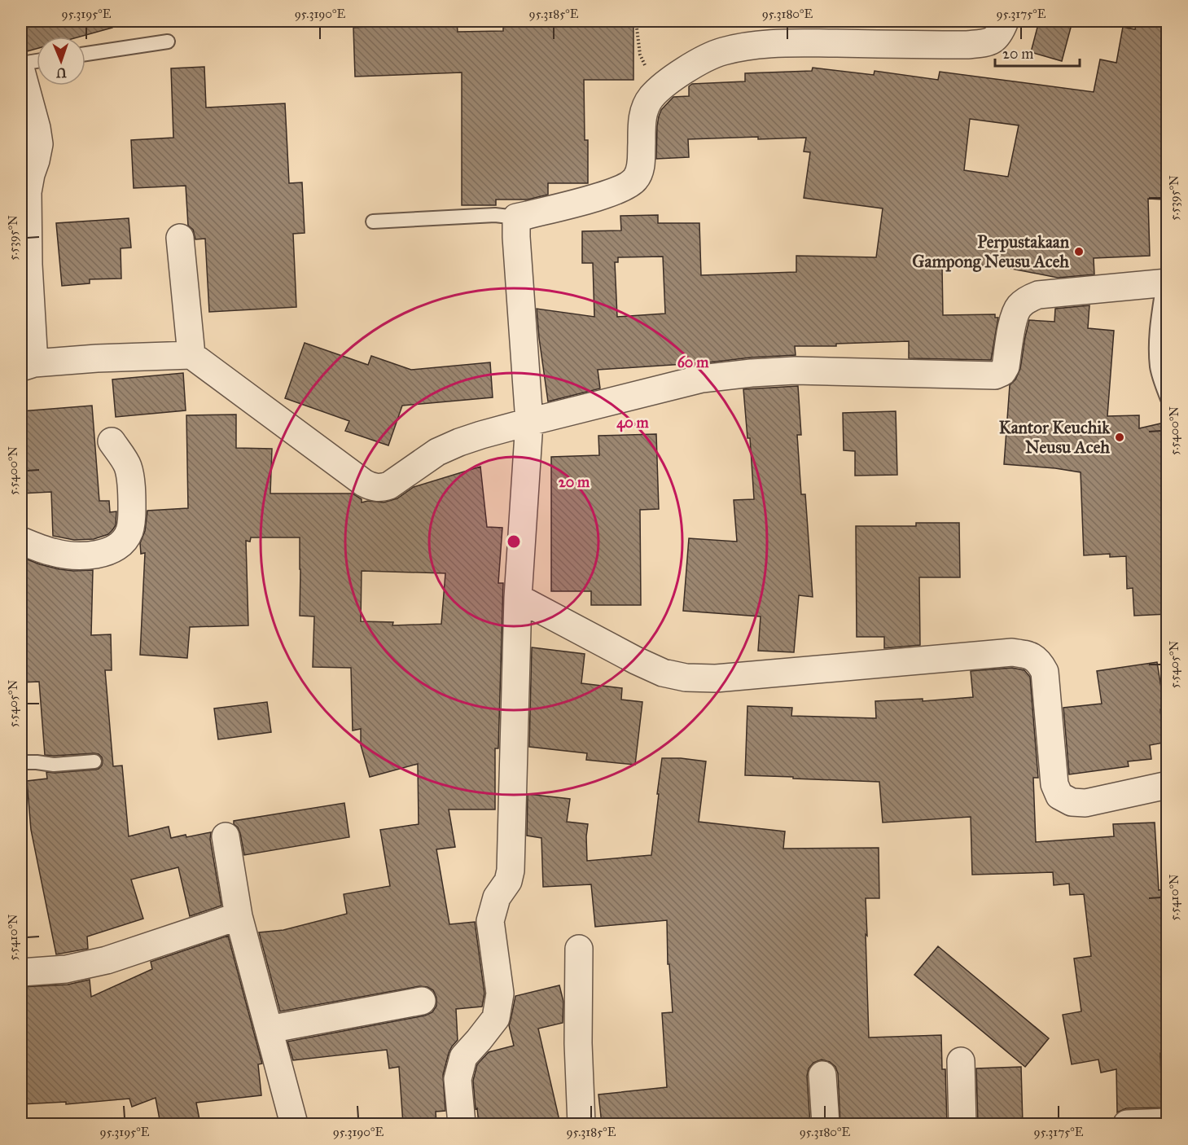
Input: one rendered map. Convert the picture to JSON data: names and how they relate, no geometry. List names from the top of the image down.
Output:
{
  "places": ["Perpustakaan Gampong Neusu Aceh", "Kantor Keuchik Neusu Aceh"],
  "scale_bar": "20 m",
  "north": "bottom",
  "coordinates": [
    "95.3195°E",
    "95.3190°E",
    "95.3185°E",
    "95.3180°E",
    "95.3175°E",
    "5.5395°N",
    "5.5400°N",
    "5.5405°N",
    "5.5410°N"
  ],
  "rings": ["60 m", "40 m", "20 m"]
}
